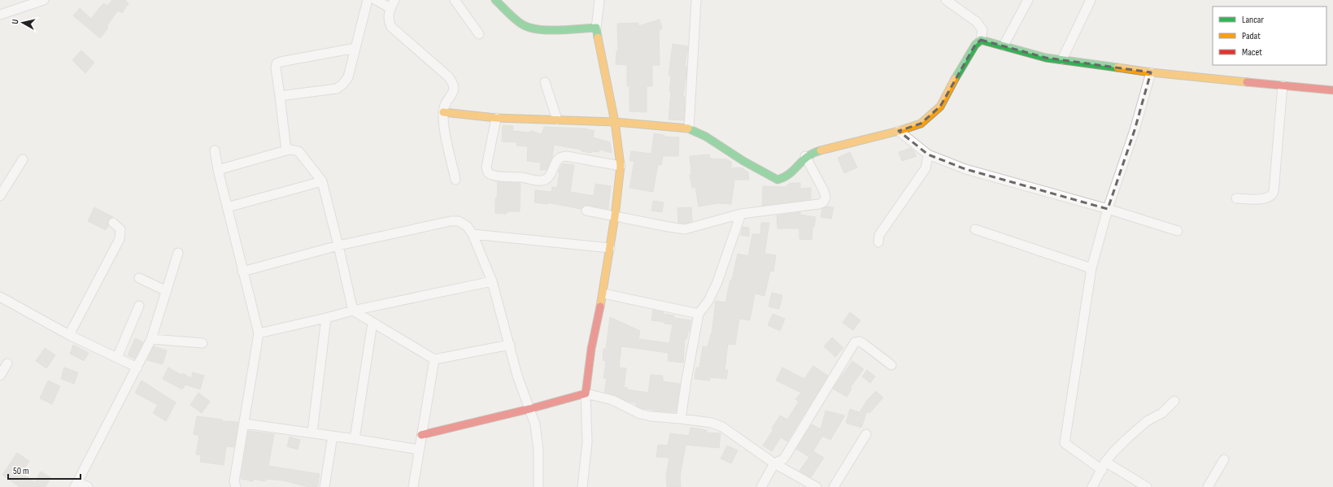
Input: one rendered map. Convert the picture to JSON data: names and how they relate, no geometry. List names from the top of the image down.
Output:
{
  "legend": ["Lancar", "Padat", "Macet"],
  "scale_bar": "50 m",
  "north": "left"
}
